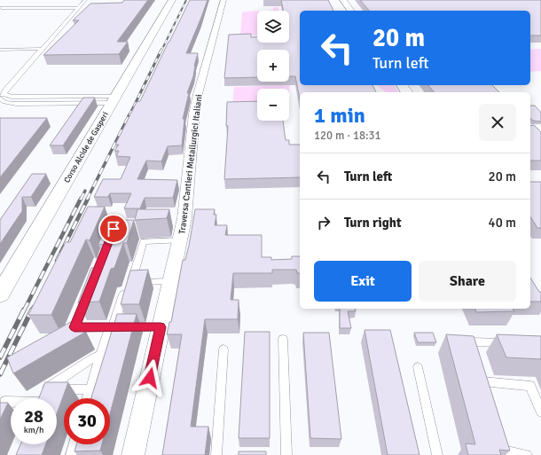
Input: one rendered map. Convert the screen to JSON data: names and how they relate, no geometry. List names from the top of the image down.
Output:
{
  "streets": {
    "street": ["Corso Alcide de Gasperi", "Traversa Cantieri Metallurgici Italiani"]
  },
  "page": {
    "map_buttons": ["+", "−"],
    "turn": ["20 m", "Turn left"],
    "heading": ["1 min", "120 m · 18:31"],
    "list": [
      {
        "name": "Turn left",
        "value": "20 m"
      },
      {
        "name": "Turn right",
        "value": "40 m"
      }
    ],
    "buttons": ["Exit", "Share"],
    "speed": "28 km/h",
    "limit": "30"
  }
}
